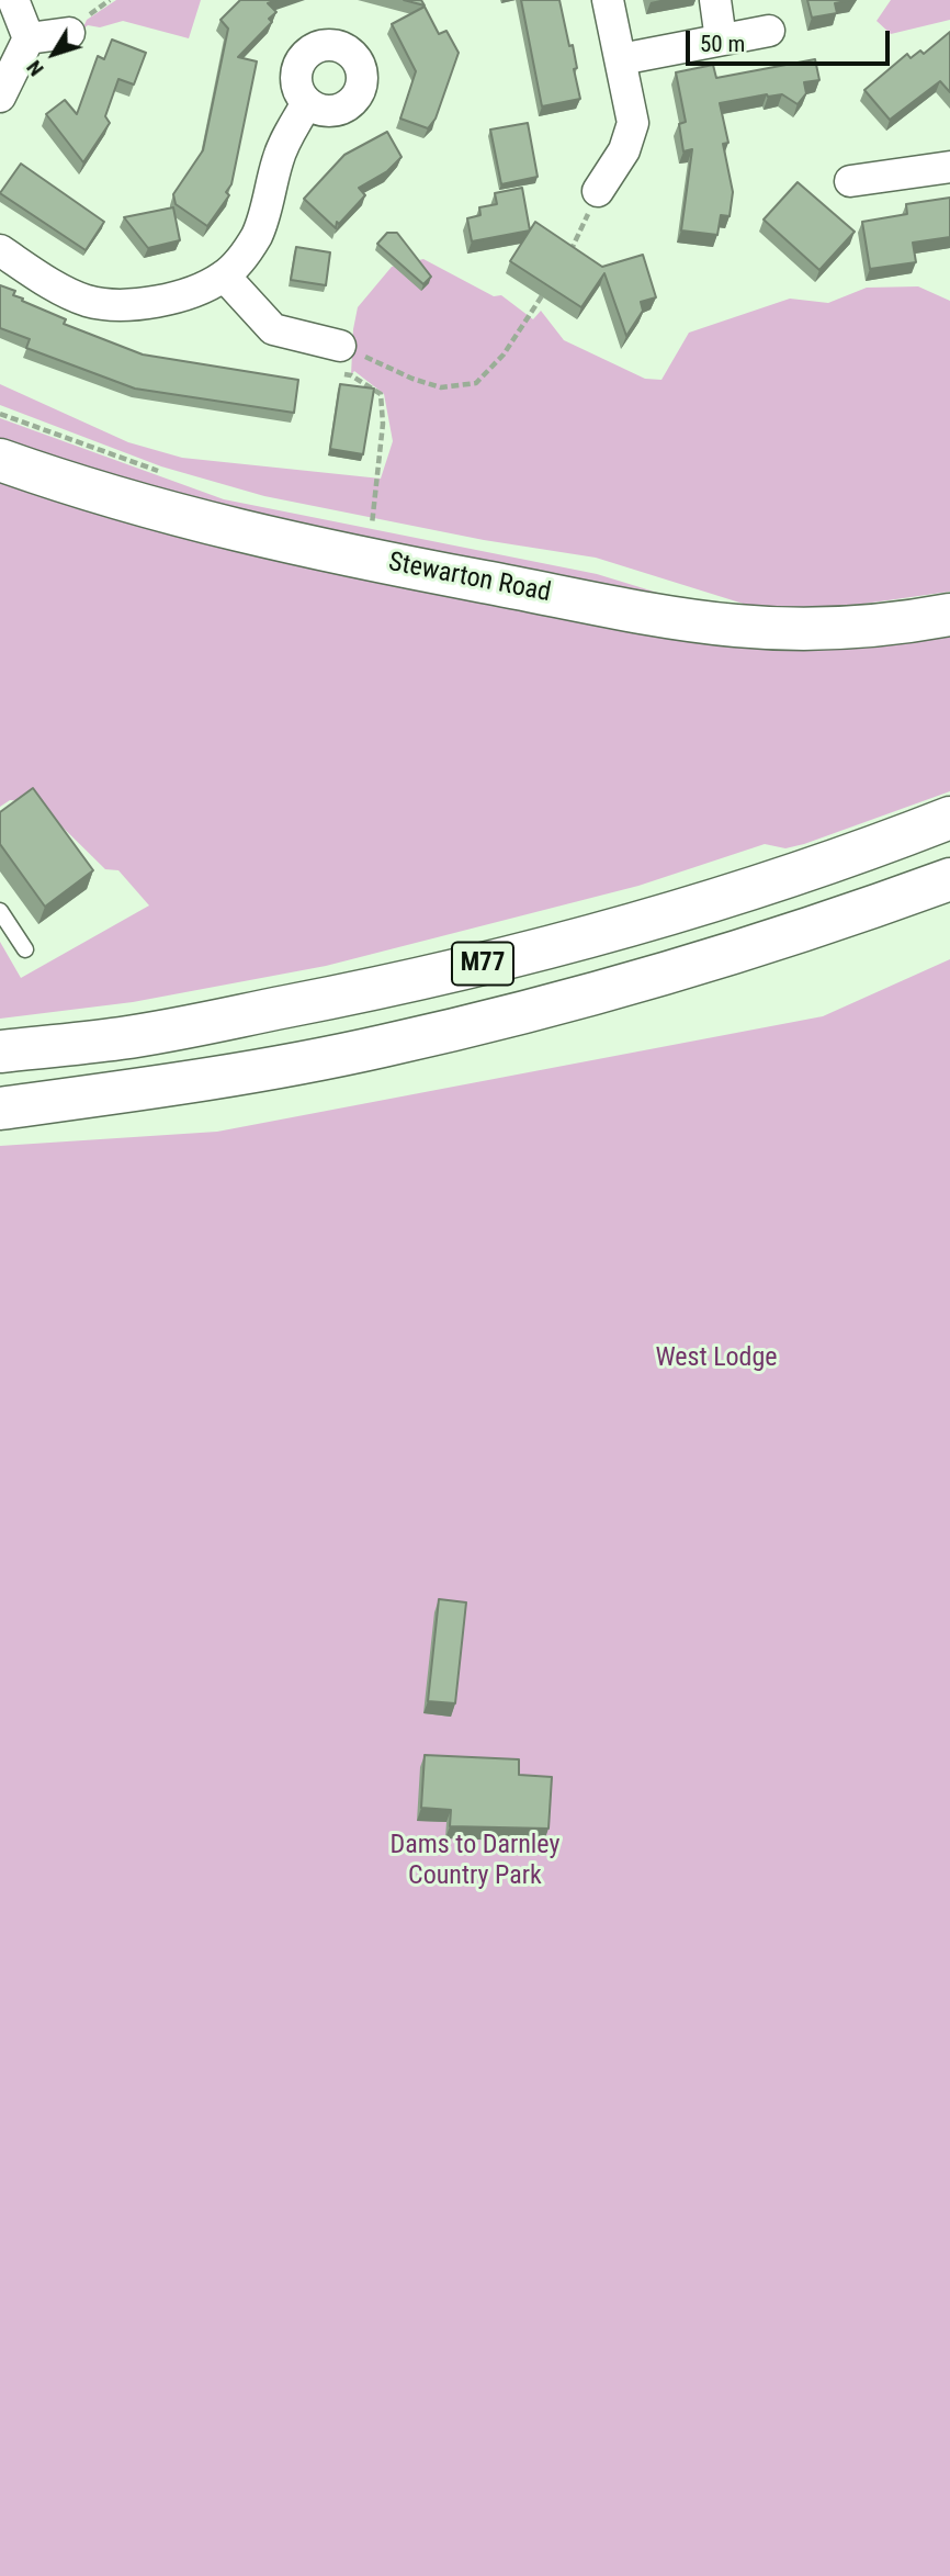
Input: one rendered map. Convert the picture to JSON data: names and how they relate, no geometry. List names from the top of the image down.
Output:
{
  "streets": {
    "main road": ["Stewarton Road", "M77"]
  },
  "parks": ["West Lodge", "Dams to Darnley Country Park"],
  "scale_bar": "50 m",
  "north": "bottom left"
}
